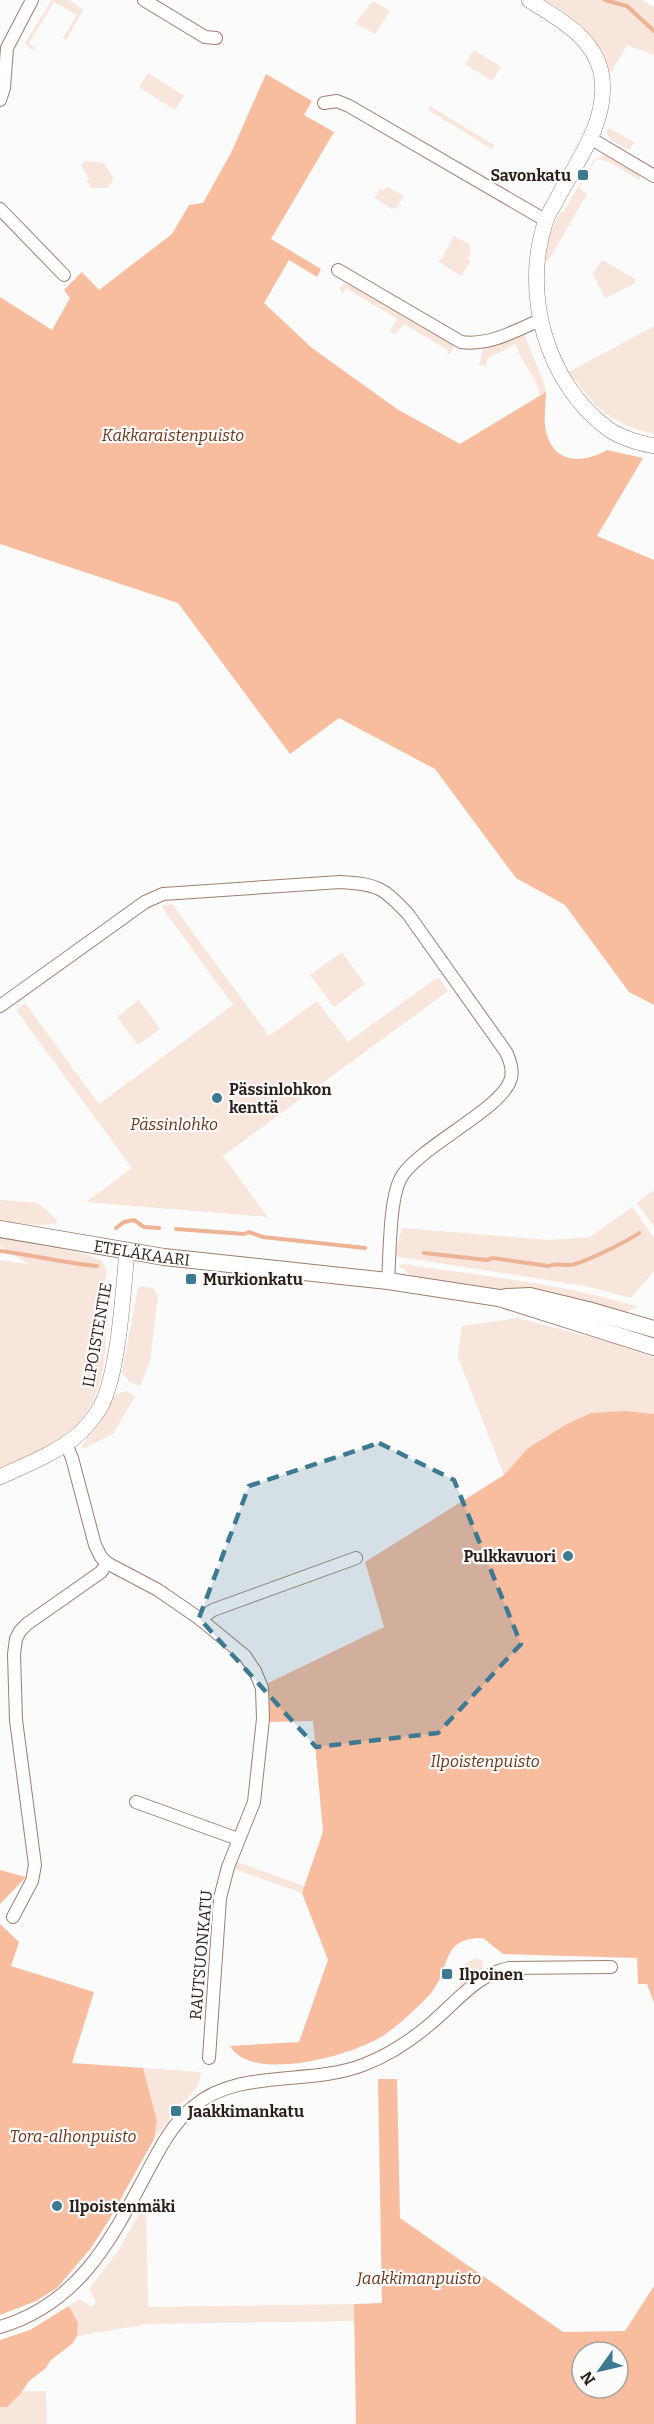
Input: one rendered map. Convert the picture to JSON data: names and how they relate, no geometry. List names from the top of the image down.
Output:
{
  "streets": {
    "main road": ["ETELÄKAARI"],
    "street": ["ILPOISTENTIE", "RAUTSUONKATU"]
  },
  "crossings": [
    ["ETELÄKAARI", "ILPOISTENTIE"]
  ],
  "parks": [
    "Kakkaraistenpuisto",
    "Pässinlohko",
    "Ilpoistenpuisto",
    "Tora-alhonpuisto",
    "Jaakkimanpuisto"
  ],
  "places": {
    "transit": [
      "Savonkatu",
      "Murkionkatu",
      "Ilpoinen",
      "Jaakkimankatu"
    ],
    "other": ["Pässinlohkon kenttä", "Pulkkavuori", "Ilpoistenmäki"]
  },
  "north": "bottom left"
}
